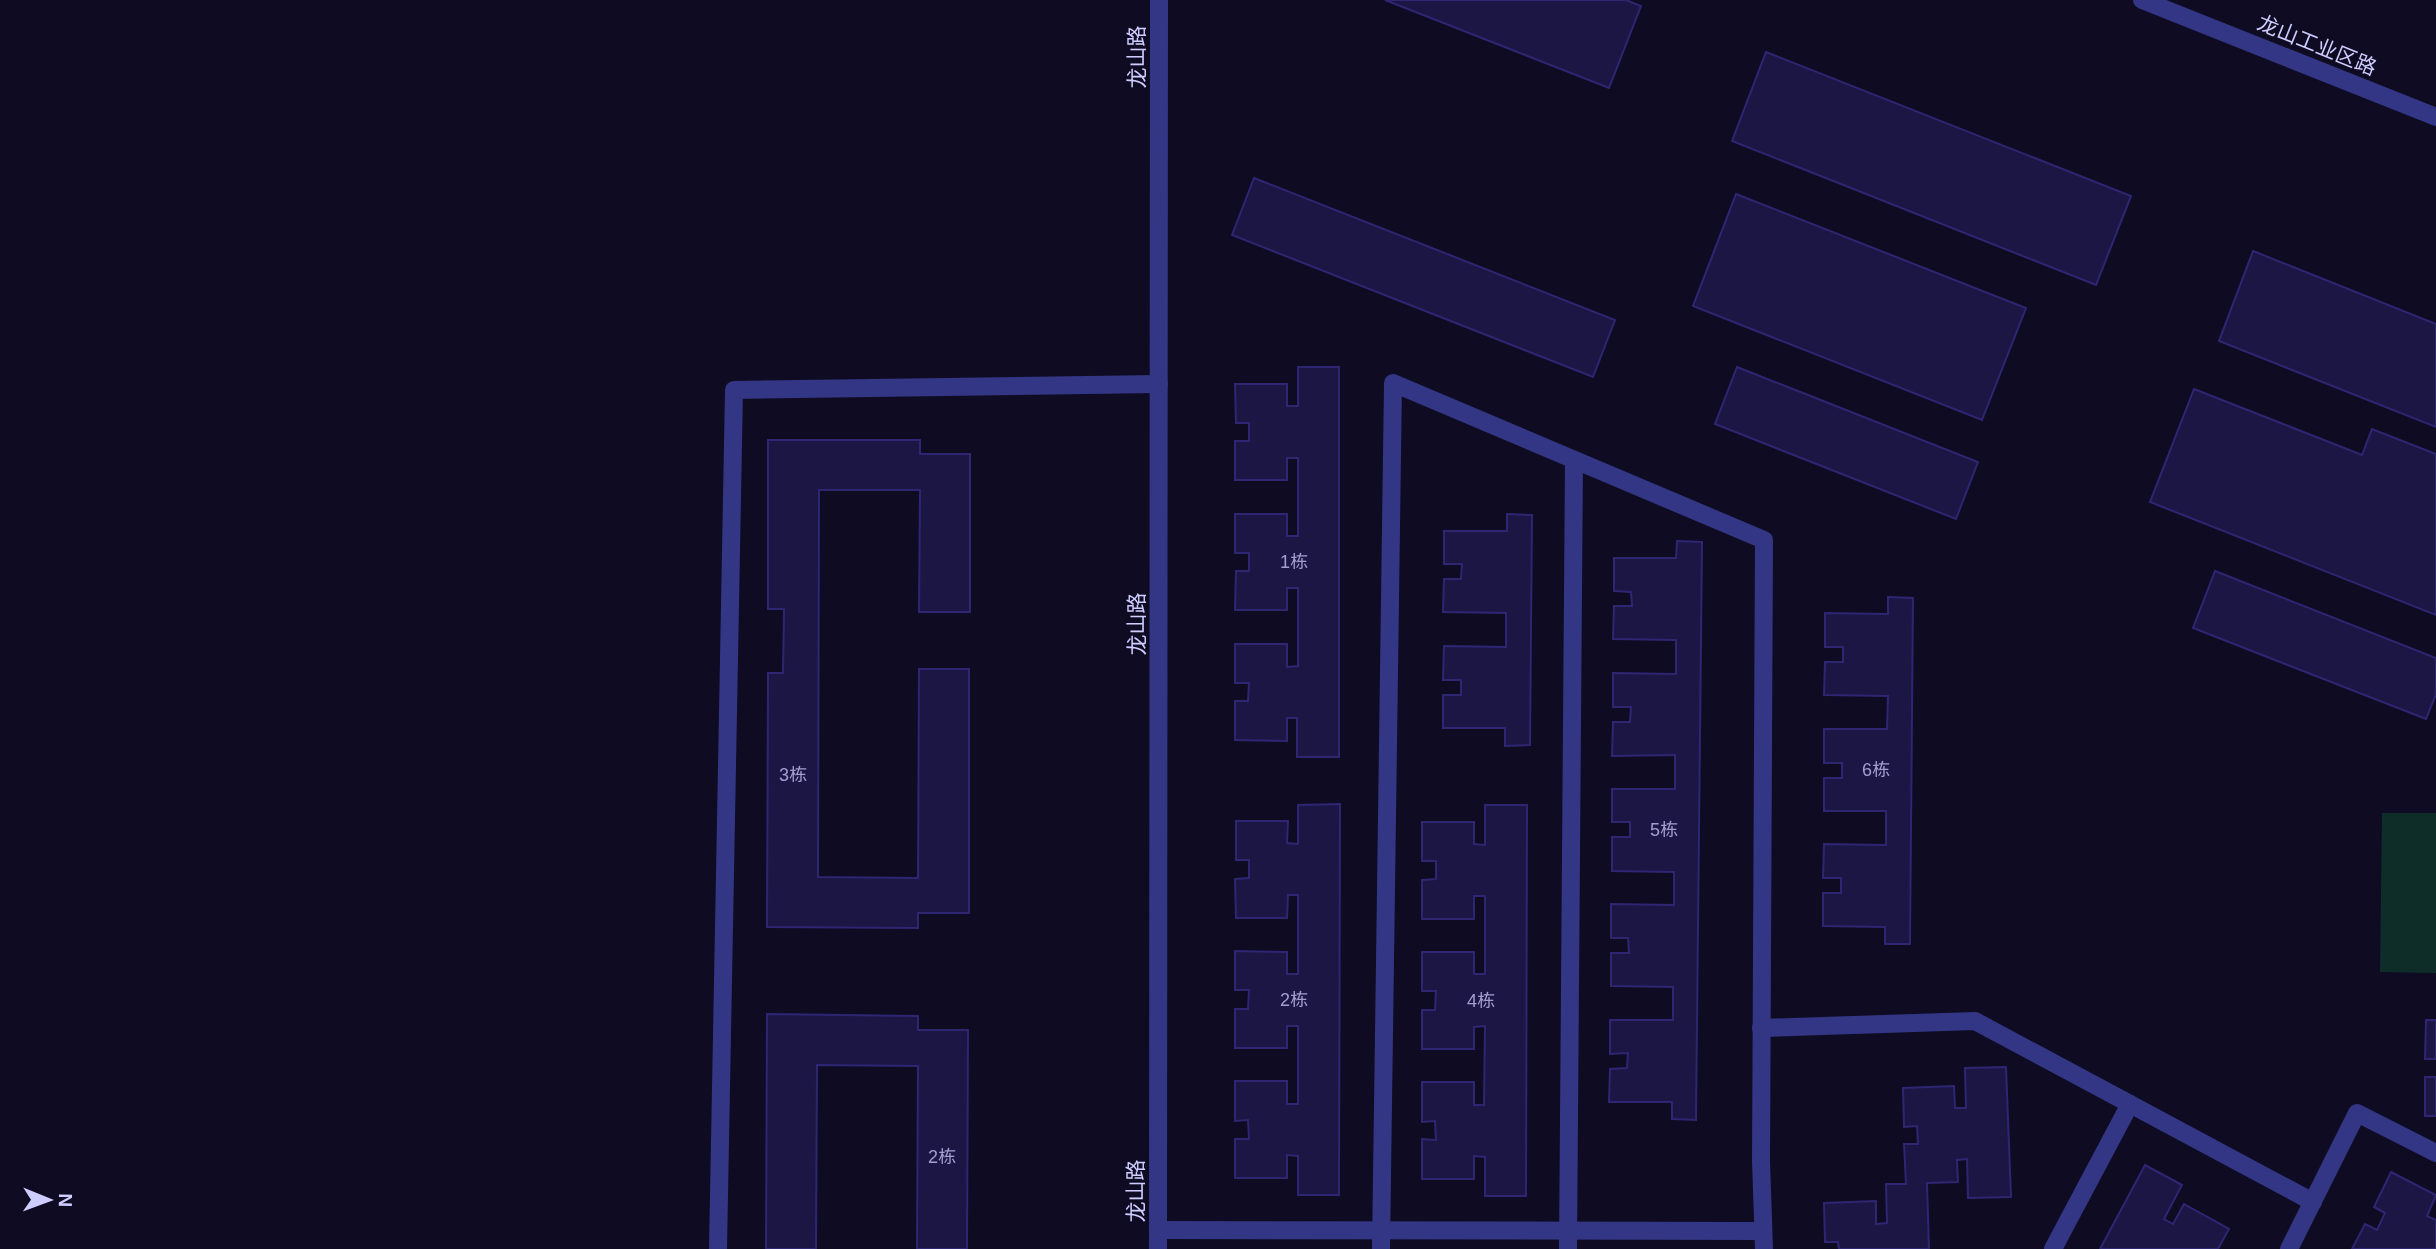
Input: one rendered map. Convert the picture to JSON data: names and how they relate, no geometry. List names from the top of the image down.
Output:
{
  "streets": {
    "street": ["龙山工业区路", "龙山路"]
  },
  "house_numbers": [
    "1栋",
    "6栋",
    "3栋",
    "5栋",
    "2栋",
    "4栋",
    "2栋"
  ],
  "north": "right"
}
